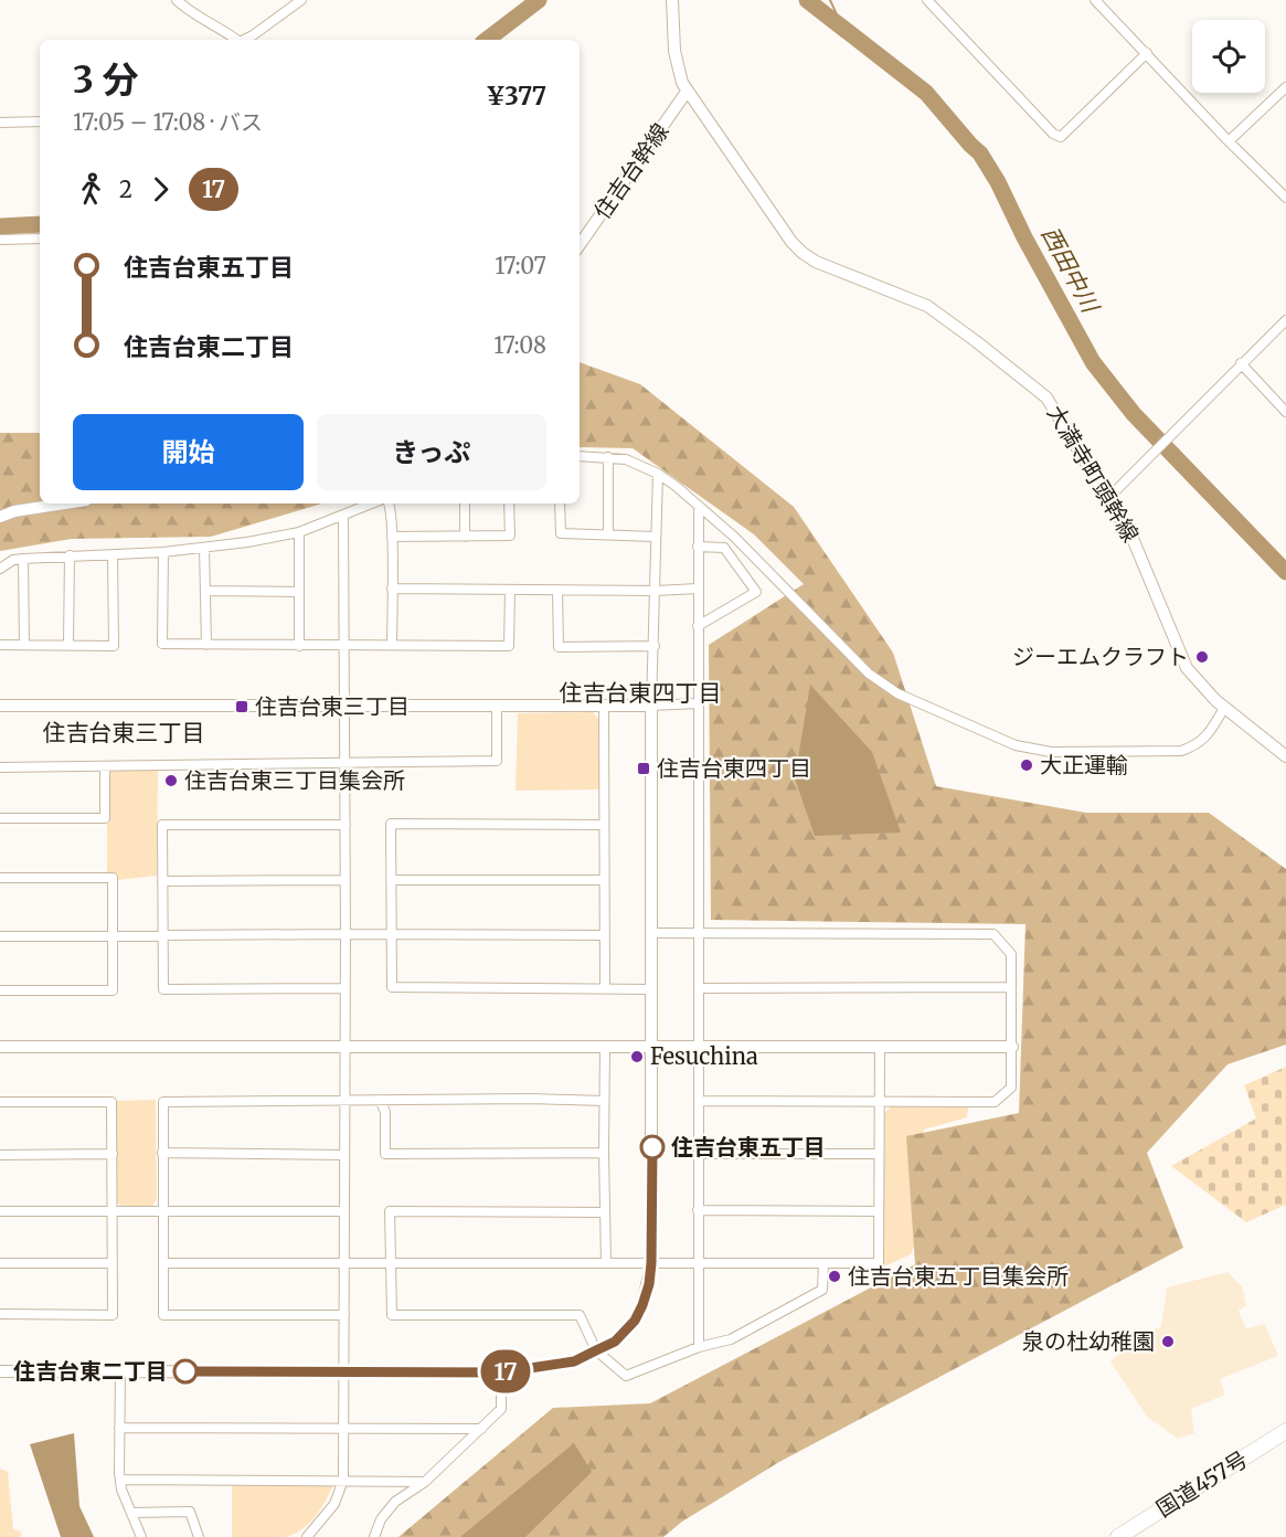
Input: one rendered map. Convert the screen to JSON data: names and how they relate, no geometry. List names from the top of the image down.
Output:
{
  "streets": {
    "highway": ["国道457号"],
    "street": ["住吉台幹線", "大満寺町頭幹線"]
  },
  "crossings": [
    ["住吉台幹線", "大満寺町頭幹線"]
  ],
  "districts": ["住吉台東四丁目", "住吉台東三丁目"],
  "water": ["西田中川"],
  "places": {
    "other": [
      "ジーエムクラフト",
      "大正運輸",
      "住吉台東三丁目集会所",
      "Fesuchina",
      "住吉台東五丁目",
      "住吉台東五丁目集会所",
      "泉の杜幼稚園",
      "住吉台東二丁目"
    ],
    "transit": ["住吉台東三丁目", "住吉台東四丁目"]
  },
  "lines": ["bus line 17"],
  "page": {
    "on_map": "17",
    "heading": ["3 分", "17:05 – 17:08 · バス", "¥377"],
    "legs": ["2", "17"],
    "list": [
      {
        "name": "住吉台東五丁目",
        "value": "17:07"
      },
      {
        "name": "住吉台東二丁目",
        "value": "17:08"
      }
    ],
    "buttons": ["開始", "きっぷ"]
  }
}
